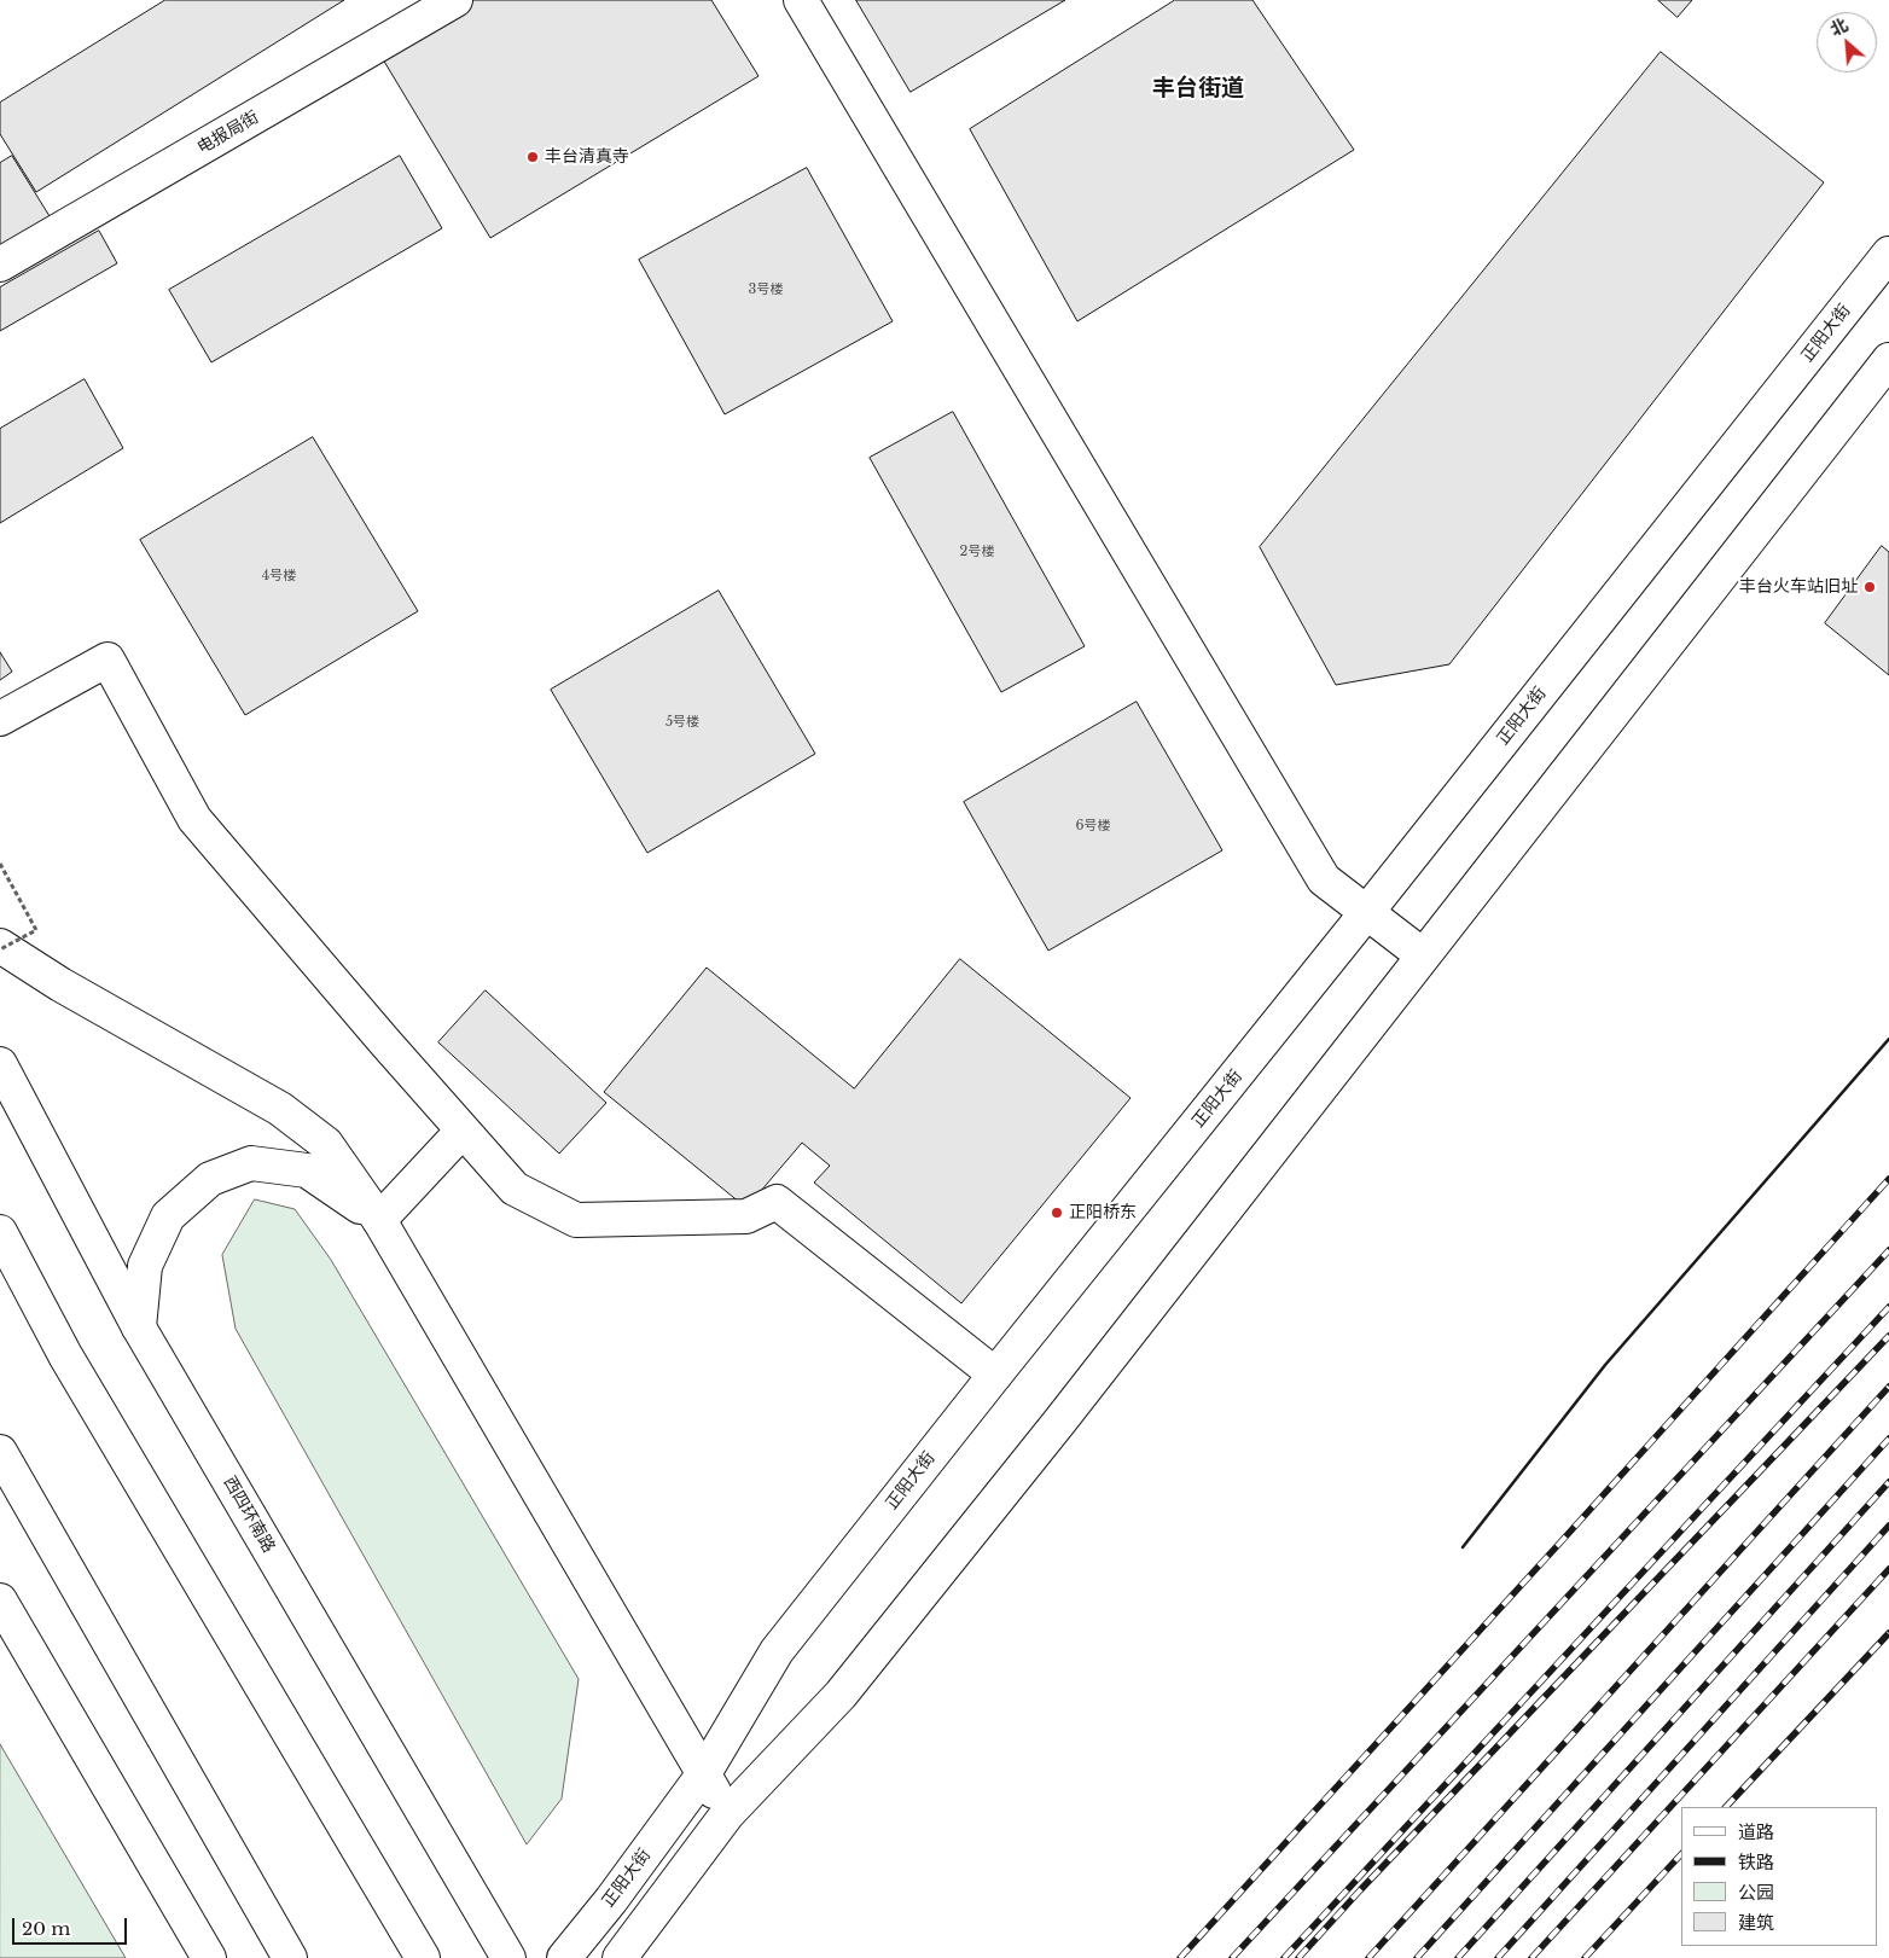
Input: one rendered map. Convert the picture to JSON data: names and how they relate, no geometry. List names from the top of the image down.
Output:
{
  "streets": {
    "main road": ["电报局街", "正阳大街", "西四环南路"]
  },
  "districts": ["丰台街道"],
  "places": ["丰台清真寺", "丰台火车站旧址", "正阳桥东"],
  "house_numbers": [
    "3号楼",
    "2号楼",
    "4号楼",
    "5号楼",
    "6号楼"
  ],
  "legend": [
    "道路",
    "铁路",
    "公园",
    "建筑"
  ],
  "scale_bar": "20 m",
  "north": "top left"
}
